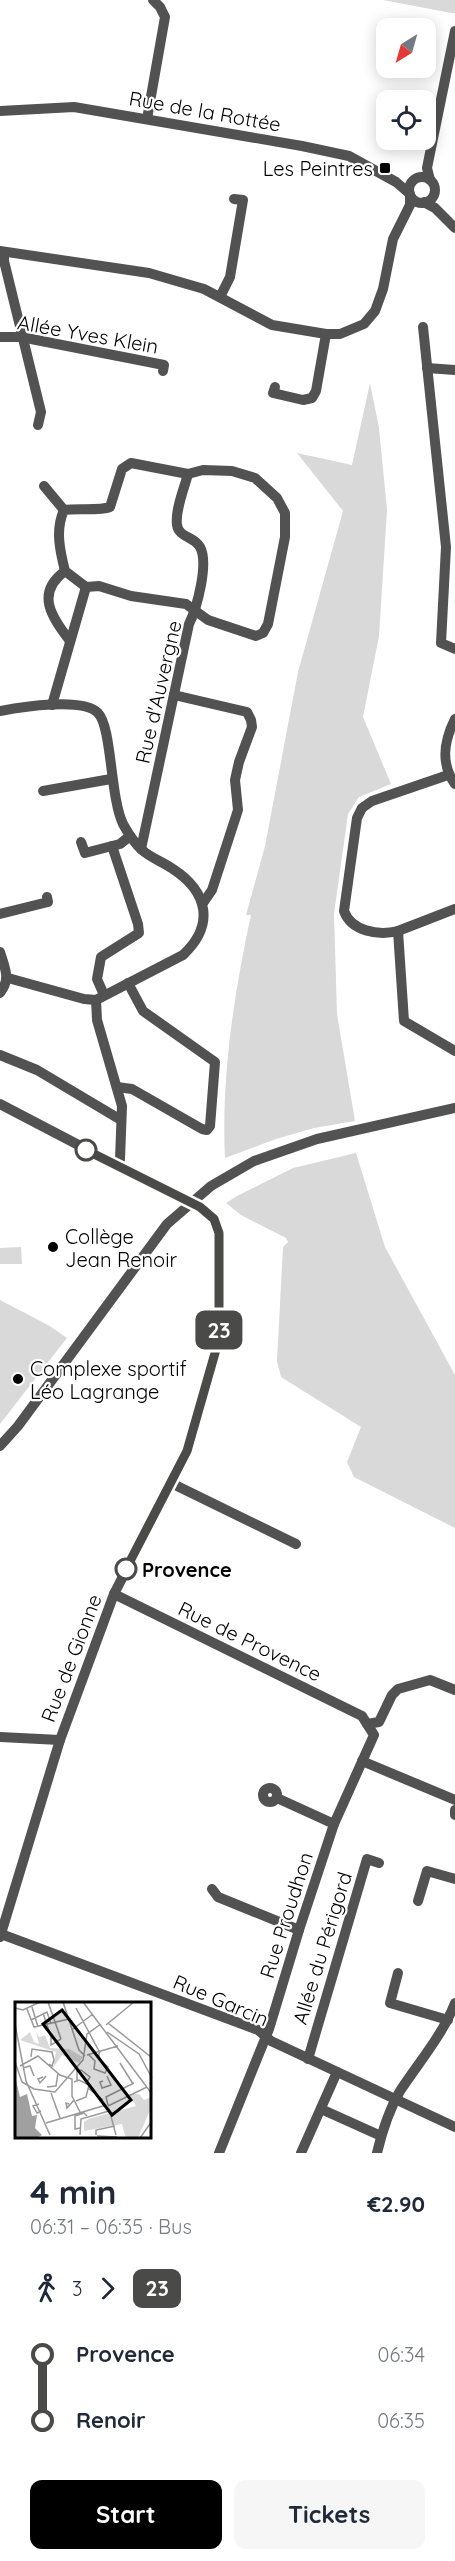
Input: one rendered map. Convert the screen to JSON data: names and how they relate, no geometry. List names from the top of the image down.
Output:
{
  "streets": {
    "street": [
      "Rue de la Rottée",
      "Allée Yves Klein",
      "Rue d'Auvergne",
      "Rue de Provence",
      "Rue de Gionne",
      "Rue Proudhon",
      "Allée du Périgord",
      "Rue Garcin"
    ]
  },
  "crossings": [
    ["Rue de Provence", "Rue de Gionne"],
    ["Rue de Provence", "Rue Proudhon"],
    ["Rue de Gionne", "Rue Garcin"],
    ["Rue Proudhon", "Rue Garcin"],
    ["Allée du Périgord", "Rue Garcin"]
  ],
  "places": {
    "transit": ["Les Peintres"],
    "other": ["Collège Jean Renoir", "Complexe sportif Léo Lagrange", "Provence"]
  },
  "lines": ["bus line 23"],
  "north": "bottom left",
  "page": {
    "on_map": "23",
    "heading": ["4 min", "06:31 – 06:35 · Bus", "€2.90"],
    "legs": ["3", "23"],
    "list": [
      {
        "name": "Provence",
        "value": "06:34"
      },
      {
        "name": "Renoir",
        "value": "06:35"
      }
    ],
    "buttons": ["Start", "Tickets"]
  }
}
